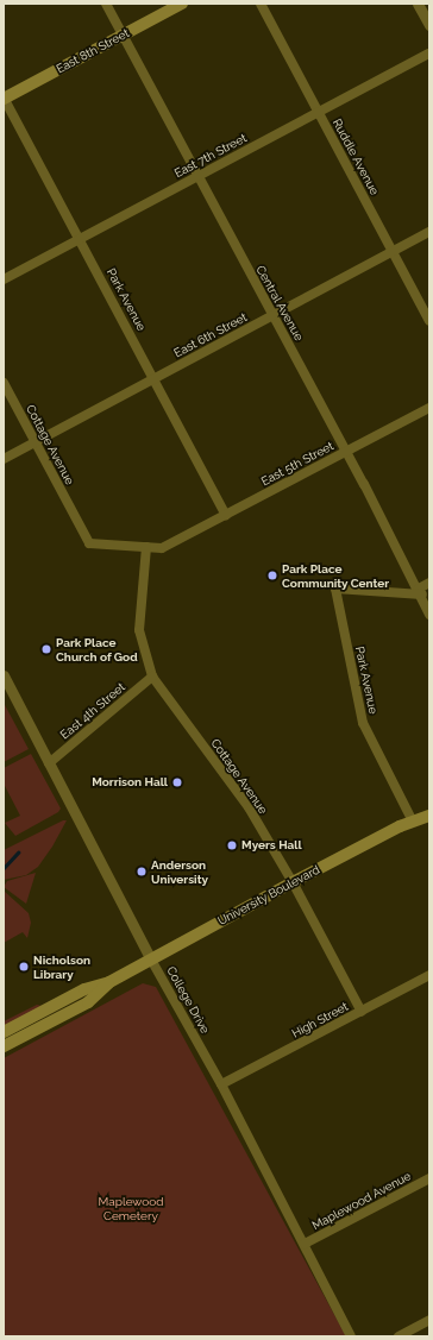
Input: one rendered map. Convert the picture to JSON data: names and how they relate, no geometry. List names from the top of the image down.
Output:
{
  "streets": {
    "main road": ["East 8th Street", "University Boulevard"],
    "street": [
      "East 7th Street",
      "Ruddle Avenue",
      "Park Avenue",
      "Central Avenue",
      "East 6th Street",
      "Cottage Avenue",
      "East 5th Street",
      "East 4th Street",
      "College Drive",
      "High Street",
      "Maplewood Avenue"
    ]
  },
  "crossings": [
    ["East 8th Street", "Park Avenue"],
    ["East 8th Street", "Central Avenue"],
    ["East 7th Street", "Ruddle Avenue"],
    ["East 7th Street", "Park Avenue"],
    ["East 7th Street", "Central Avenue"],
    ["Ruddle Avenue", "East 6th Street"],
    ["Park Avenue", "Central Avenue"],
    ["Park Avenue", "East 6th Street"],
    ["Park Avenue", "East 5th Street"],
    ["Park Avenue", "University Boulevard"],
    ["Central Avenue", "East 6th Street"],
    ["Central Avenue", "East 5th Street"],
    ["East 6th Street", "Cottage Avenue"],
    ["Cottage Avenue", "East 5th Street"],
    ["Cottage Avenue", "East 4th Street"],
    ["Cottage Avenue", "University Boulevard"],
    ["Cottage Avenue", "High Street"],
    ["East 4th Street", "College Drive"],
    ["University Boulevard", "College Drive"],
    ["College Drive", "High Street"],
    ["College Drive", "Maplewood Avenue"]
  ],
  "parks": ["Maplewood Cemetery"],
  "places": [
    "Park Place Community Center",
    "Park Place Church of God",
    "Morrison Hall",
    "Myers Hall",
    "Anderson University",
    "Nicholson Library"
  ]
}
